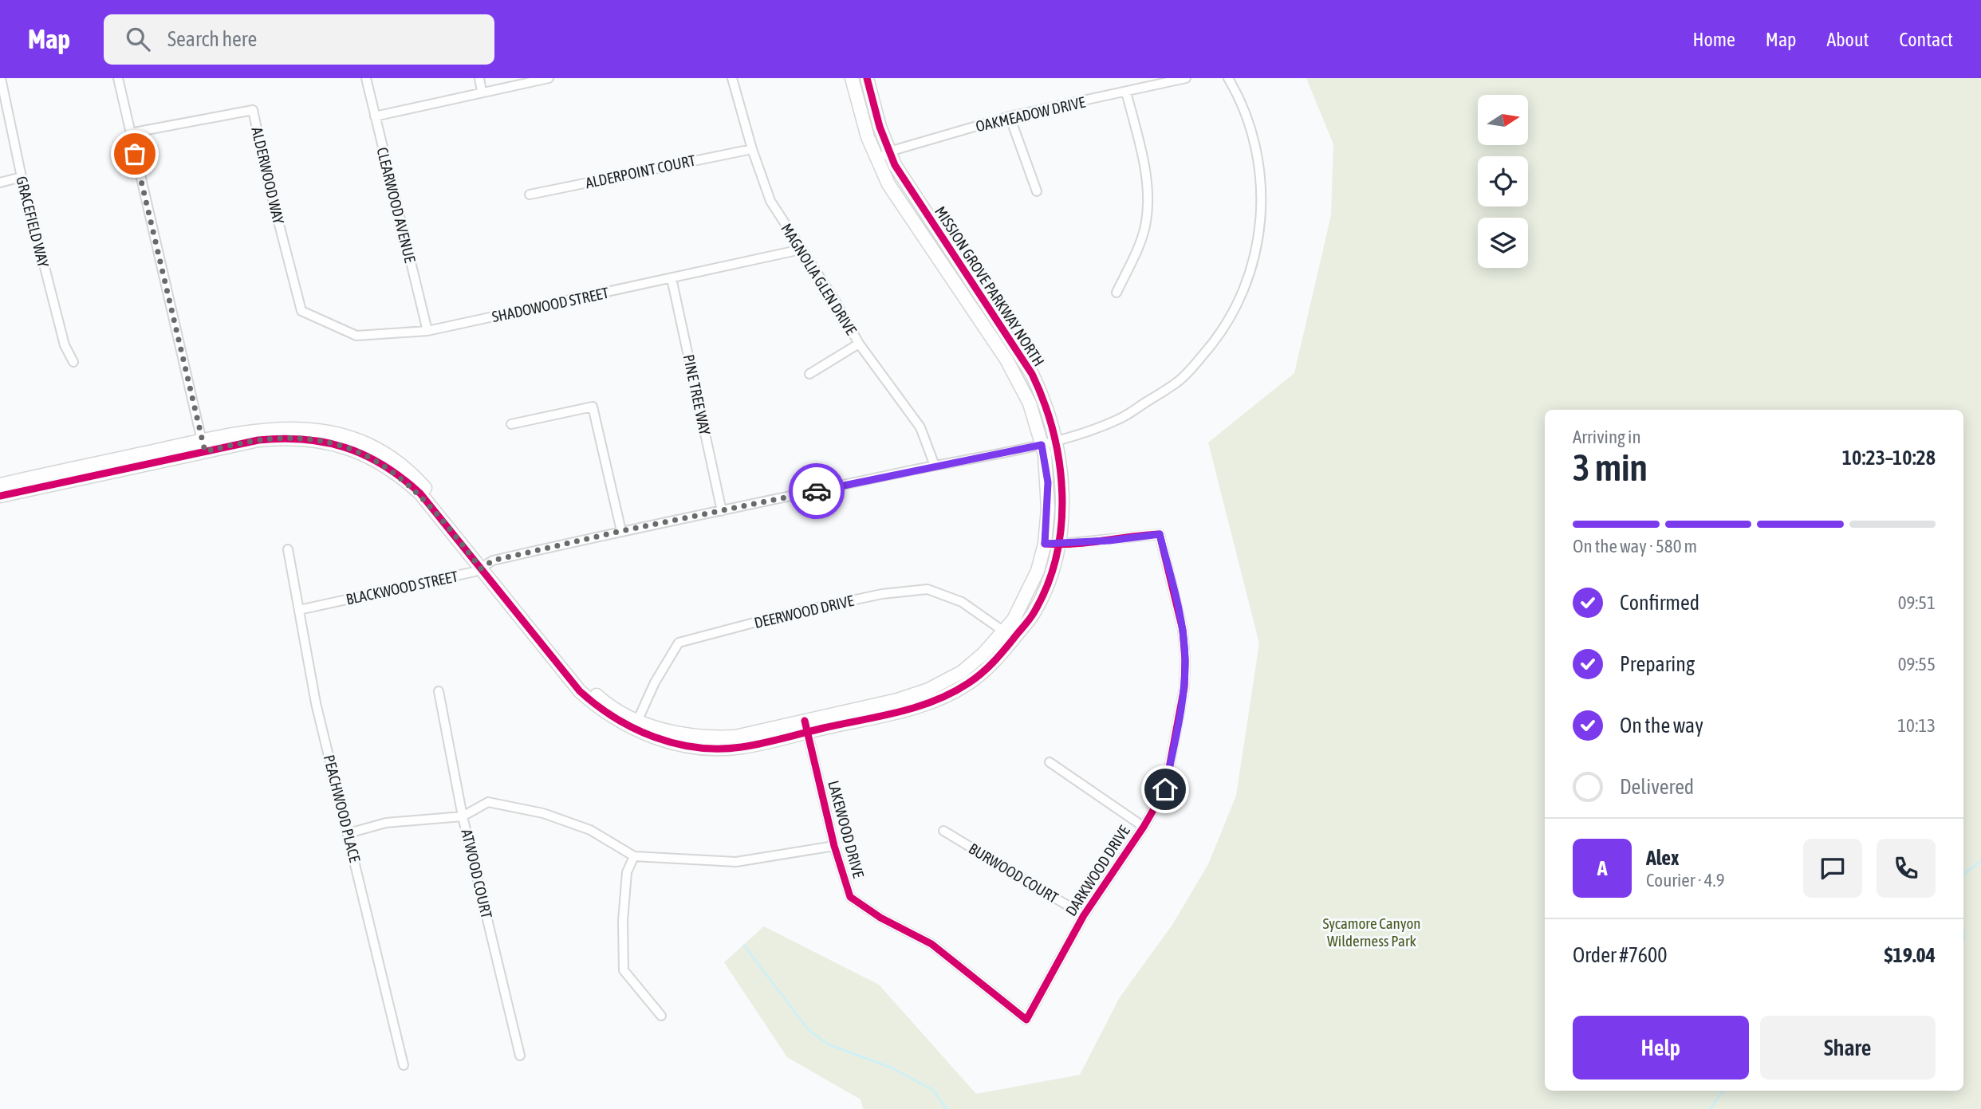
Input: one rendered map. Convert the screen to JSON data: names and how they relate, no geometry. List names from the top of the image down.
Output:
{
  "streets": {
    "street": [
      "OAKMEADOW DRIVE",
      "ALDERPOINT COURT",
      "ALDERWOOD WAY",
      "CLEARWOOD AVENUE",
      "GRACEFIELD WAY",
      "MAGNOLIA GLEN DRIVE",
      "MISSION GROVE PARKWAY NORTH",
      "SHADOWOOD STREET",
      "PINE TREE WAY",
      "BLACKWOOD STREET",
      "DEERWOOD DRIVE",
      "PEACHWOOD PLACE",
      "LAKEWOOD DRIVE",
      "DARKWOOD DRIVE",
      "BURWOOD COURT",
      "ATWOOD COURT"
    ]
  },
  "crossings": [
    ["OAKMEADOW DRIVE", "MISSION GROVE PARKWAY NORTH"],
    ["ALDERPOINT COURT", "MAGNOLIA GLEN DRIVE"],
    ["ALDERWOOD WAY", "SHADOWOOD STREET"],
    ["CLEARWOOD AVENUE", "SHADOWOOD STREET"],
    ["MAGNOLIA GLEN DRIVE", "SHADOWOOD STREET"],
    ["MAGNOLIA GLEN DRIVE", "BLACKWOOD STREET"],
    ["MISSION GROVE PARKWAY NORTH", "BLACKWOOD STREET"],
    ["MISSION GROVE PARKWAY NORTH", "DEERWOOD DRIVE"],
    ["MISSION GROVE PARKWAY NORTH", "LAKEWOOD DRIVE"],
    ["MISSION GROVE PARKWAY NORTH", "DARKWOOD DRIVE"],
    ["SHADOWOOD STREET", "PINE TREE WAY"],
    ["PINE TREE WAY", "BLACKWOOD STREET"],
    ["BLACKWOOD STREET", "PEACHWOOD PLACE"],
    ["LAKEWOOD DRIVE", "DARKWOOD DRIVE"],
    ["DARKWOOD DRIVE", "BURWOOD COURT"]
  ],
  "parks": ["Sycamore Canyon Wilderness Park"],
  "north": "right",
  "page": {
    "header": "Map",
    "search": "Search here",
    "nav": [
      "Home",
      "Map",
      "About",
      "Contact"
    ],
    "heading": ["3 min", "Arriving in", "10:23–10:28"],
    "panel": [
      "Alex",
      "Courier · 4.9",
      "Order #7600",
      "$19.04"
    ],
    "bar": "On the way · 580 m",
    "list": [
      ["Confirmed", "09:51"],
      ["Preparing", "09:55"],
      ["On the way", "10:13"],
      "Delivered"
    ],
    "round": "A",
    "buttons": ["Help", "Share"]
  }
}
